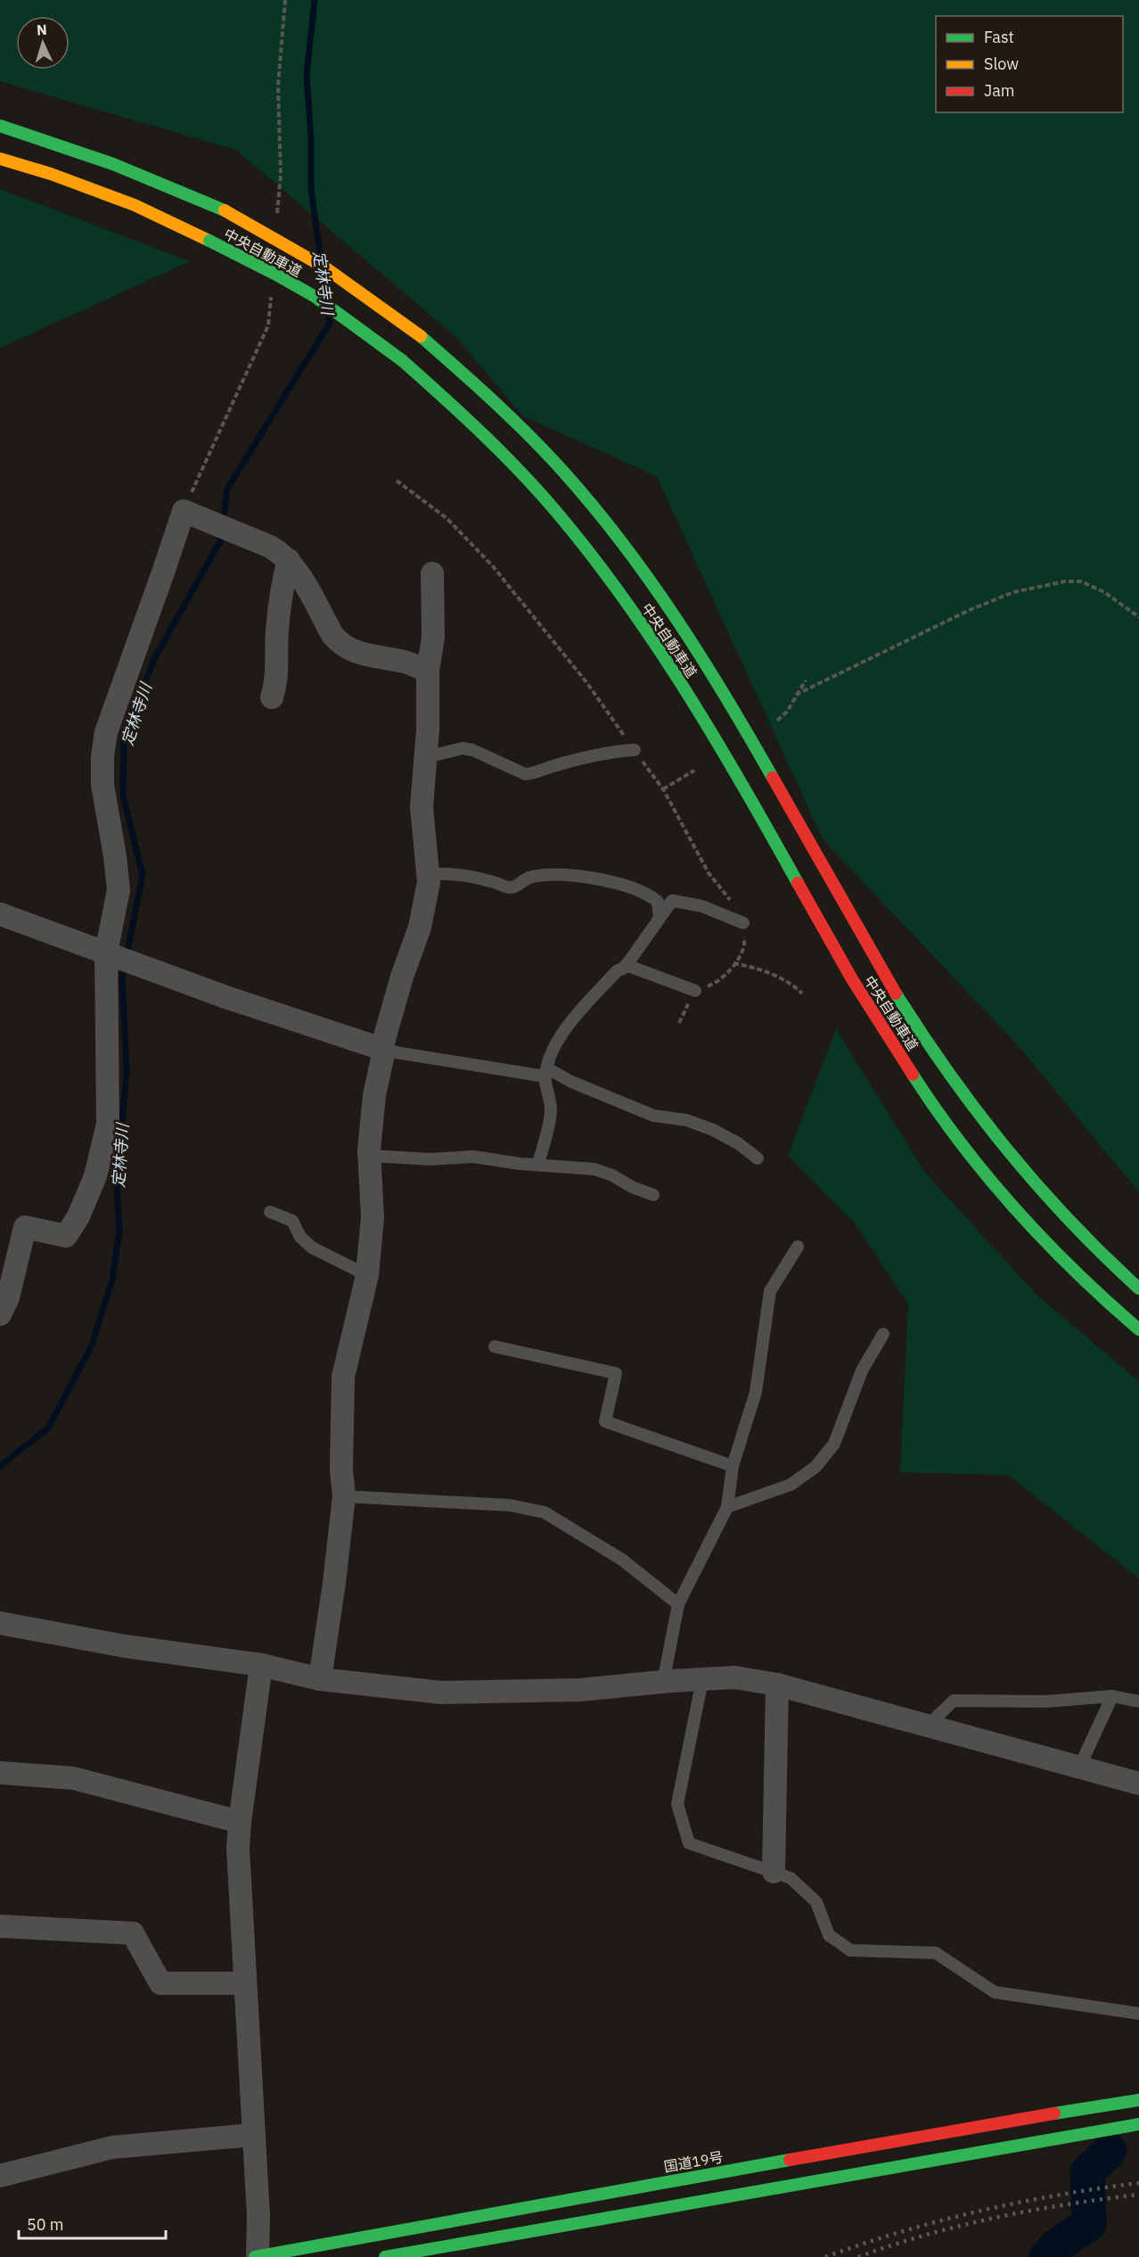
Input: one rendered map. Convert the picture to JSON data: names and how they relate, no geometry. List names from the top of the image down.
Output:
{
  "streets": {
    "highway": ["中央自動車道", "国道19号"]
  },
  "water": ["定林寺川"],
  "legend": ["Fast", "Slow", "Jam"],
  "scale_bar": "50 m",
  "north": "top"
}
